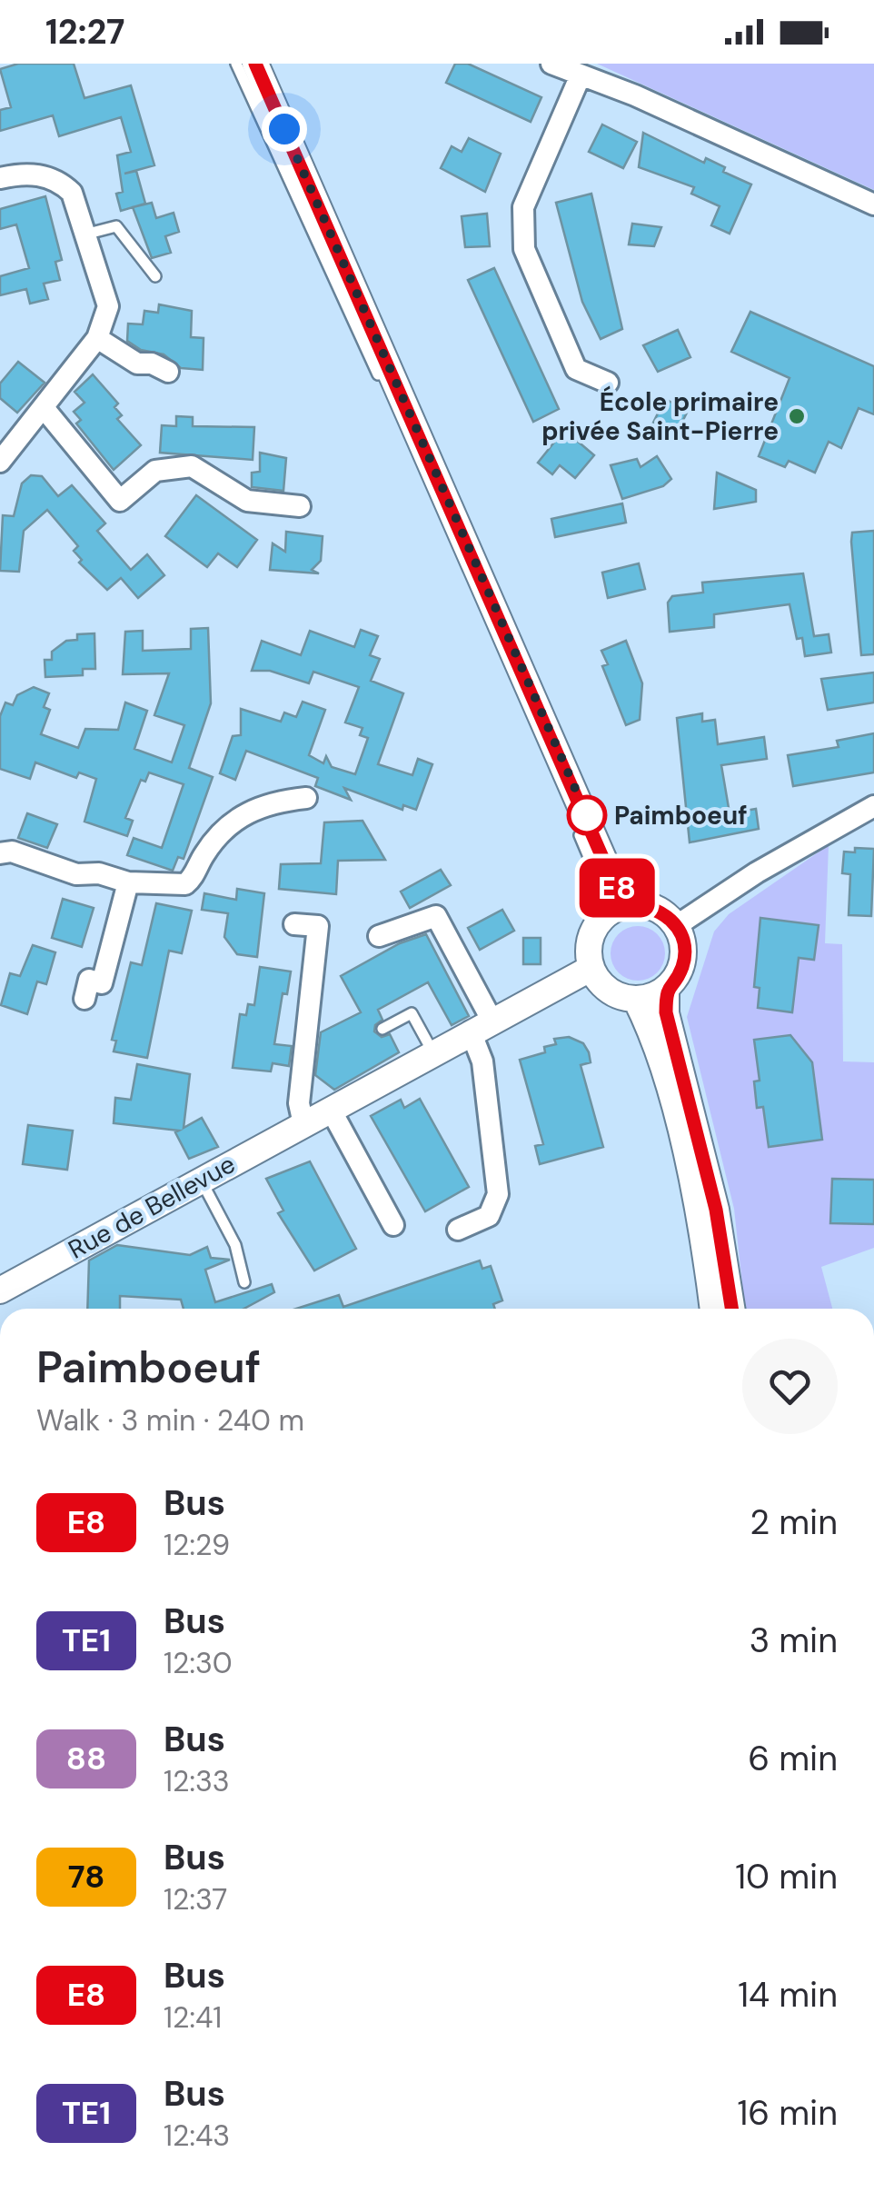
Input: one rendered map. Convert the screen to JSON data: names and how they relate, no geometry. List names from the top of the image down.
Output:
{
  "streets": {
    "street": ["Rue de Bellevue"]
  },
  "places": ["École primaire privée Saint-Pierre", "Paimboeuf"],
  "lines": ["bus line E8"],
  "page": {
    "status": "12:27",
    "on_map": "E8",
    "heading": ["Paimboeuf", "Walk · 3 min · 240 m"],
    "list": [
      {
        "mark": "E8",
        "name": "Bus",
        "note": "12:29",
        "value": "2 min"
      },
      {
        "mark": "TE1",
        "name": "Bus",
        "note": "12:30",
        "value": "3 min"
      },
      {
        "mark": "88",
        "name": "Bus",
        "note": "12:33",
        "value": "6 min"
      },
      {
        "mark": "78",
        "name": "Bus",
        "note": "12:37",
        "value": "10 min"
      },
      {
        "mark": "E8",
        "name": "Bus",
        "note": "12:41",
        "value": "14 min"
      },
      {
        "mark": "TE1",
        "name": "Bus",
        "note": "12:43",
        "value": "16 min"
      }
    ]
  }
}
